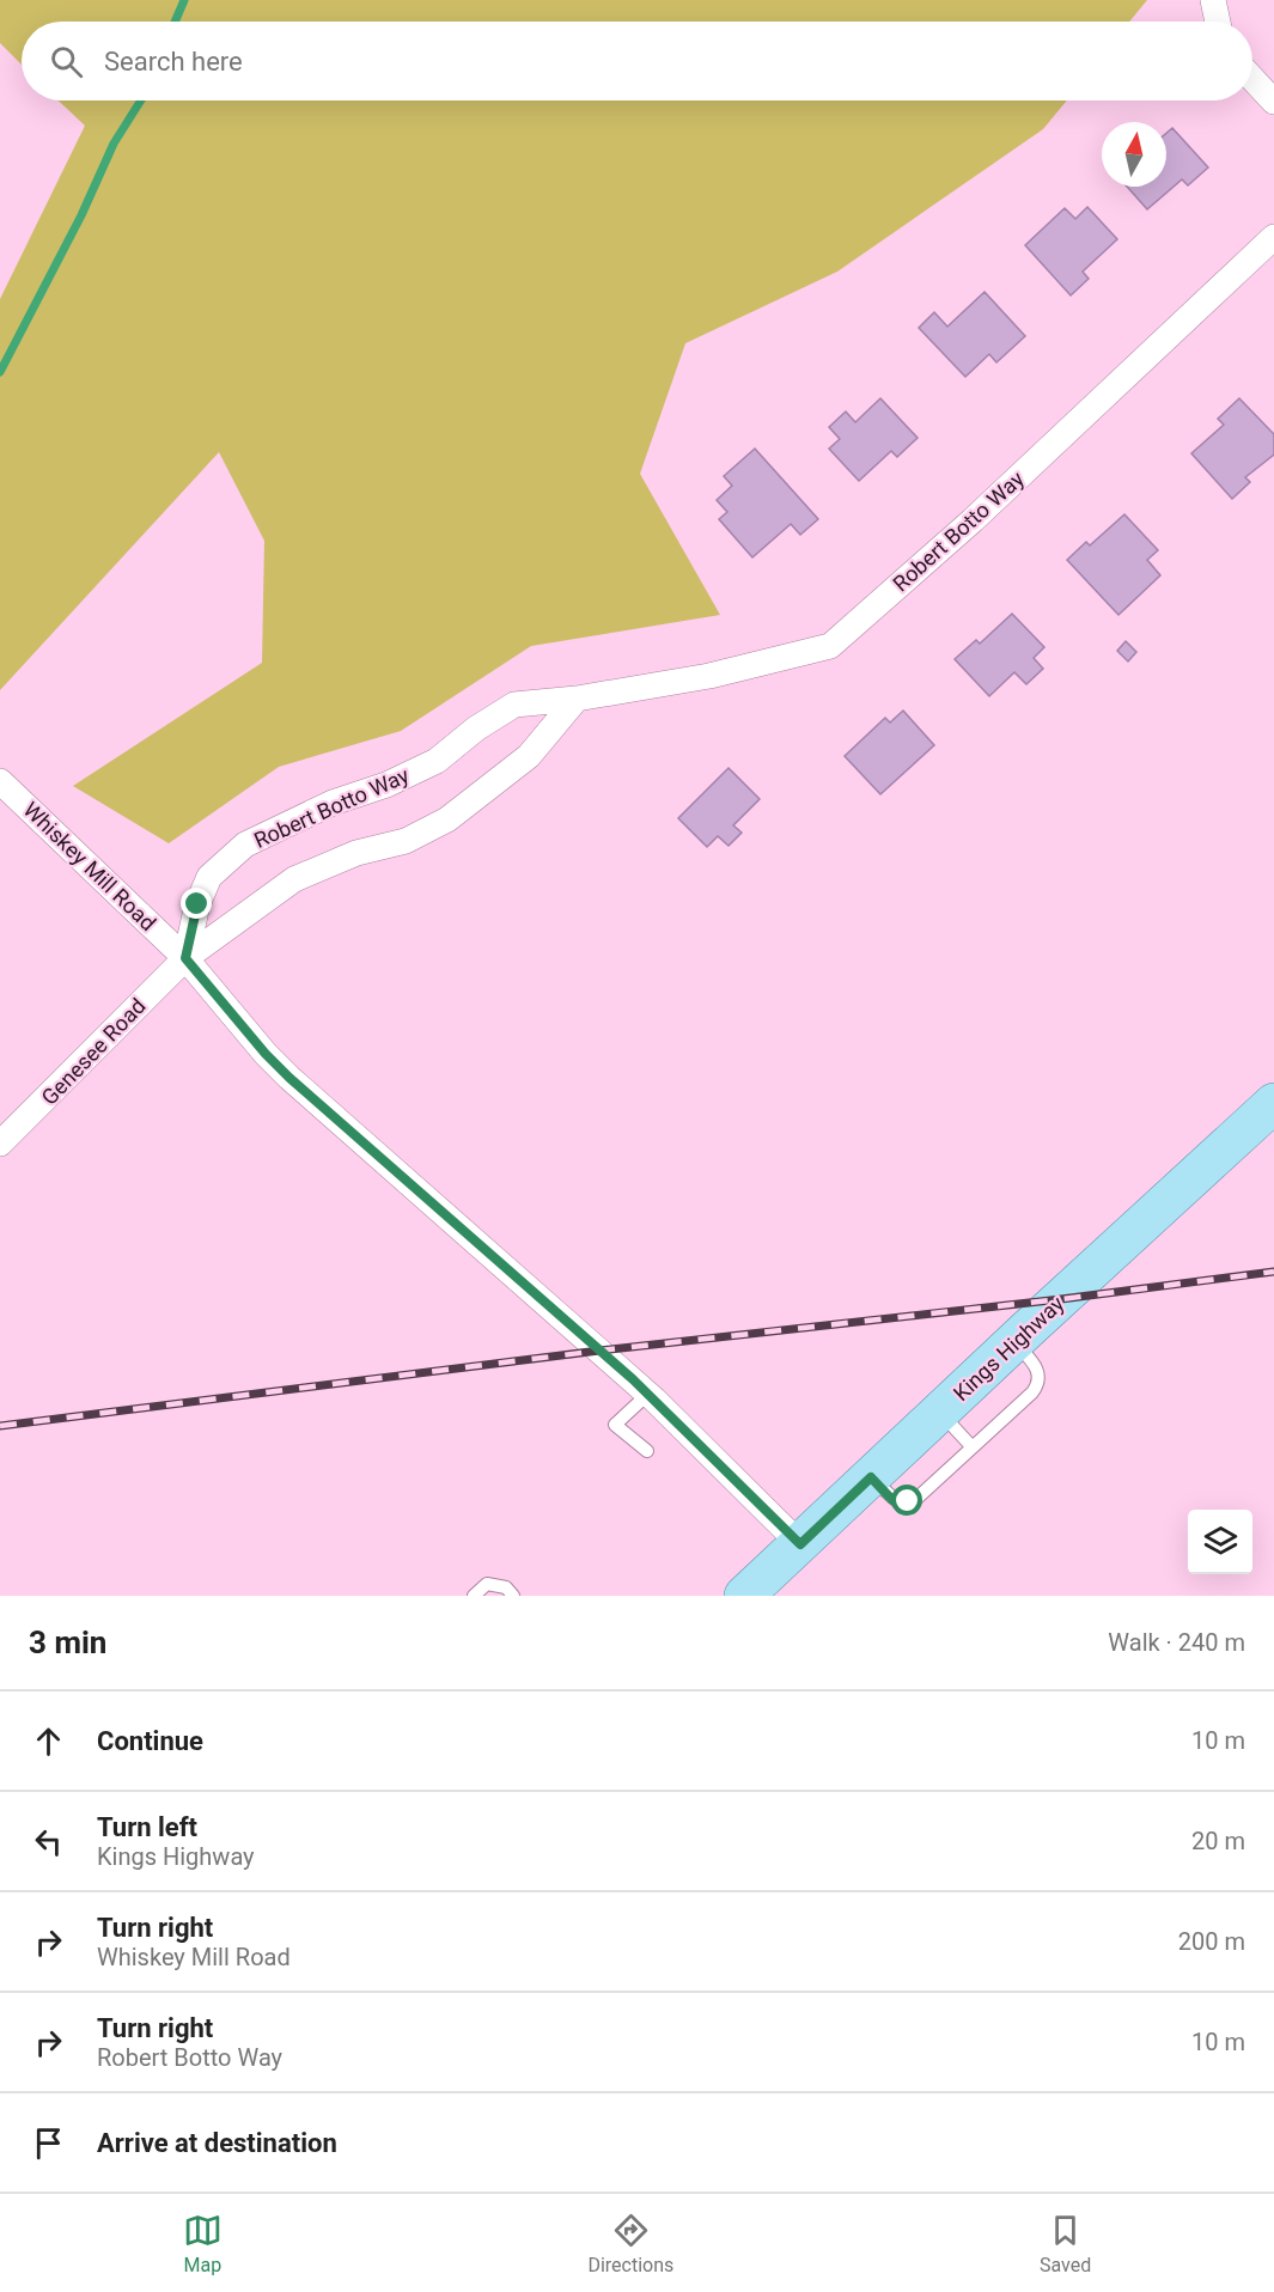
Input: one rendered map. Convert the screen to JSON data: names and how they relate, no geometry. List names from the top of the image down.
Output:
{
  "streets": {
    "main road": ["Kings Highway"],
    "street": ["Robert Botto Way", "Whiskey Mill Road", "Genesee Road"]
  },
  "crossings": [
    ["Robert Botto Way", "Whiskey Mill Road"],
    ["Robert Botto Way", "Genesee Road"],
    ["Whiskey Mill Road", "Genesee Road"],
    ["Whiskey Mill Road", "Kings Highway"]
  ],
  "north": "top",
  "page": {
    "search": "Search here",
    "heading": ["3 min", "Walk · 240 m"],
    "list": [
      ["Continue", "10 m"],
      ["Turn left", "Kings Highway", "20 m"],
      ["Turn right", "Whiskey Mill Road", "200 m"],
      ["Turn right", "Robert Botto Way", "10 m"],
      "Arrive at destination"
    ],
    "nav": ["Map", "Directions", "Saved"]
  }
}
